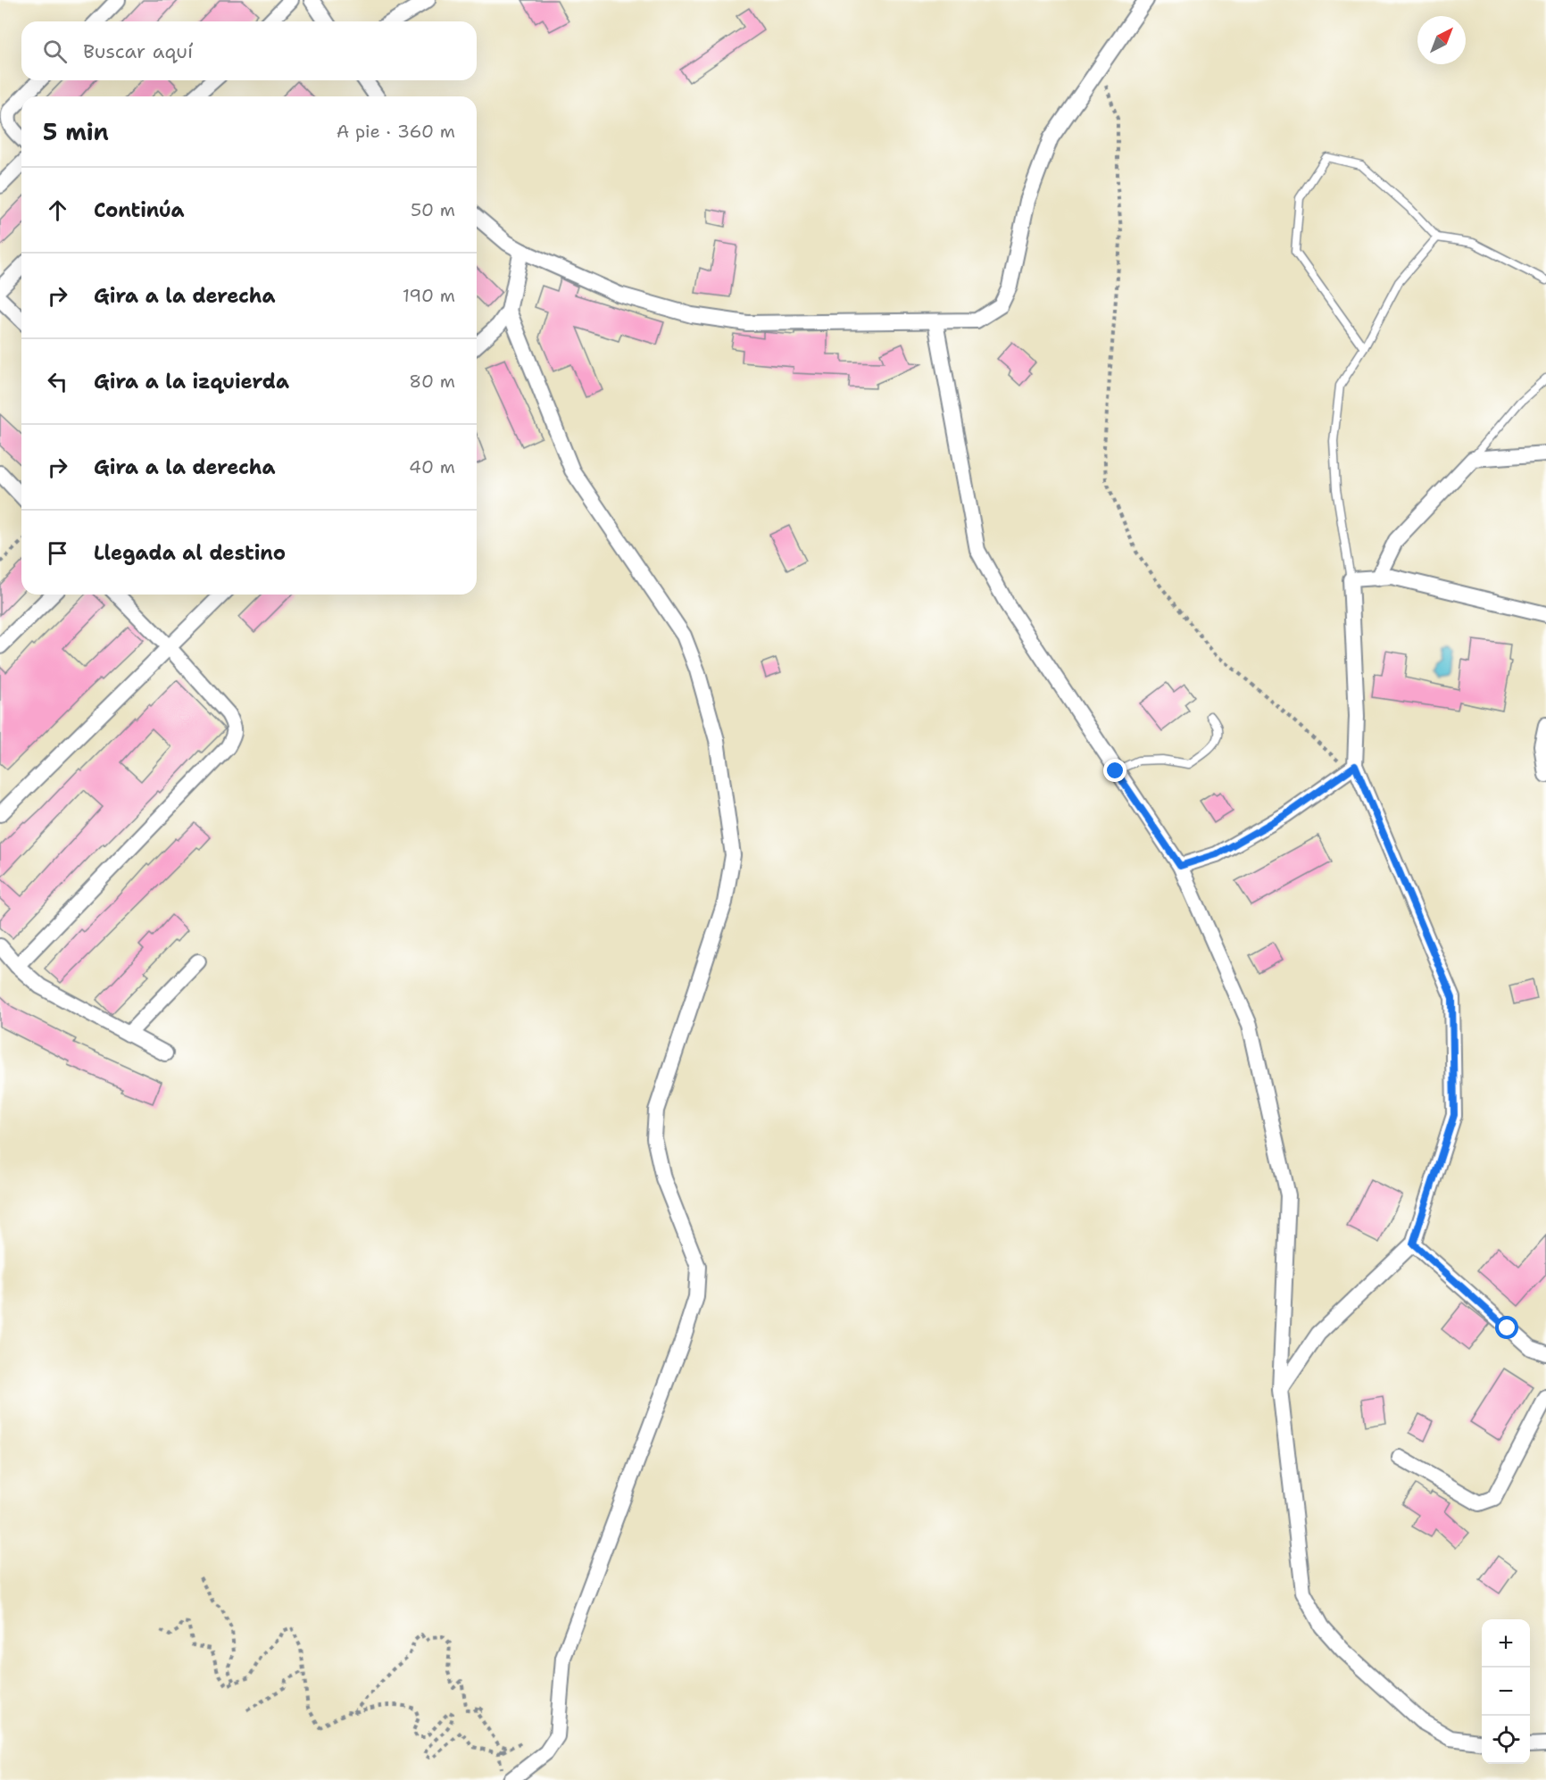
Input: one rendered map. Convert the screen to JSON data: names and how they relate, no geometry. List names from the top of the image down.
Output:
{
  "north": "top right",
  "page": {
    "search": "Buscar aquí",
    "heading": ["5 min", "A pie · 360 m"],
    "list": [
      ["Continúa", "50 m"],
      ["Gira a la derecha", "190 m"],
      ["Gira a la izquierda", "80 m"],
      ["Gira a la derecha", "40 m"],
      "Llegada al destino"
    ],
    "map_buttons": ["+", "−"]
  }
}
